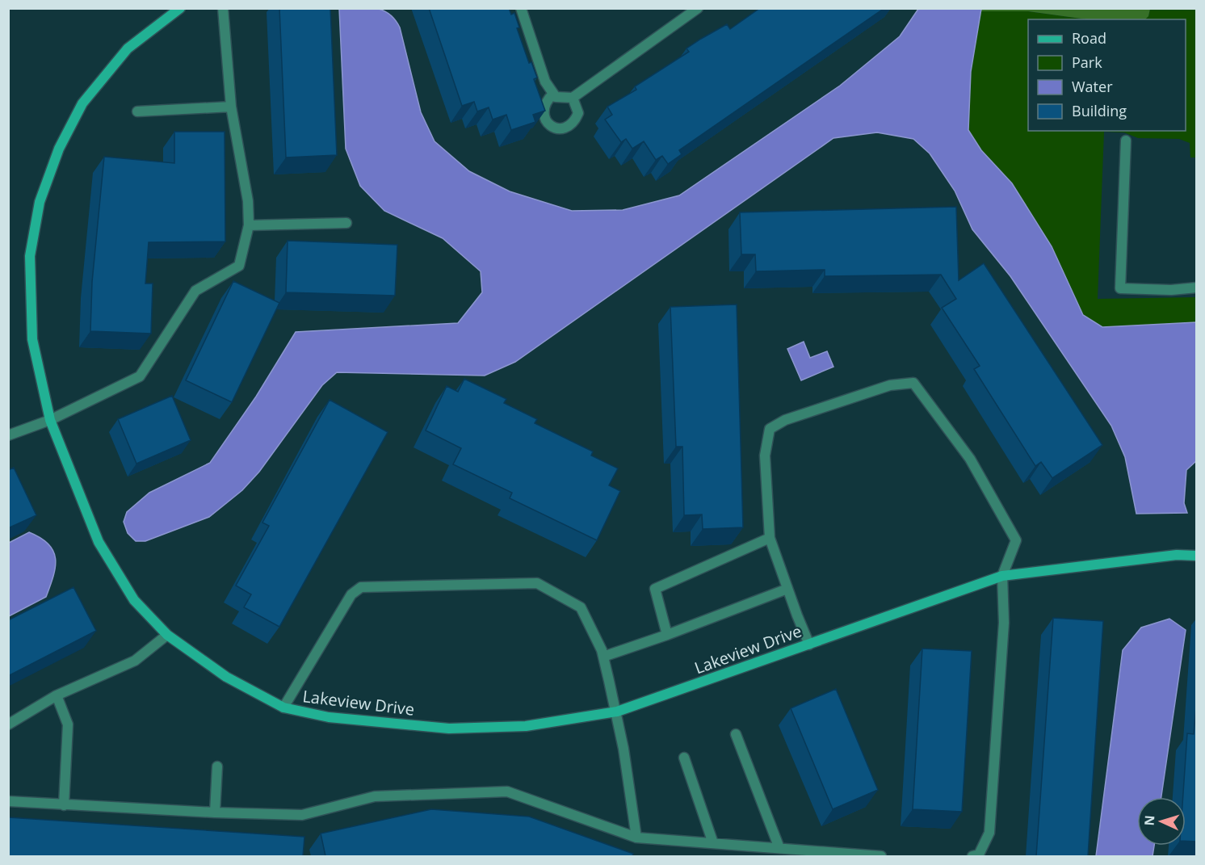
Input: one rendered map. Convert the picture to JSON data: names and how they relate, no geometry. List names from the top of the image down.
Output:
{
  "streets": {
    "street": ["Lakeview Drive"]
  },
  "legend": [
    "Road",
    "Park",
    "Water",
    "Building"
  ],
  "north": "left"
}
